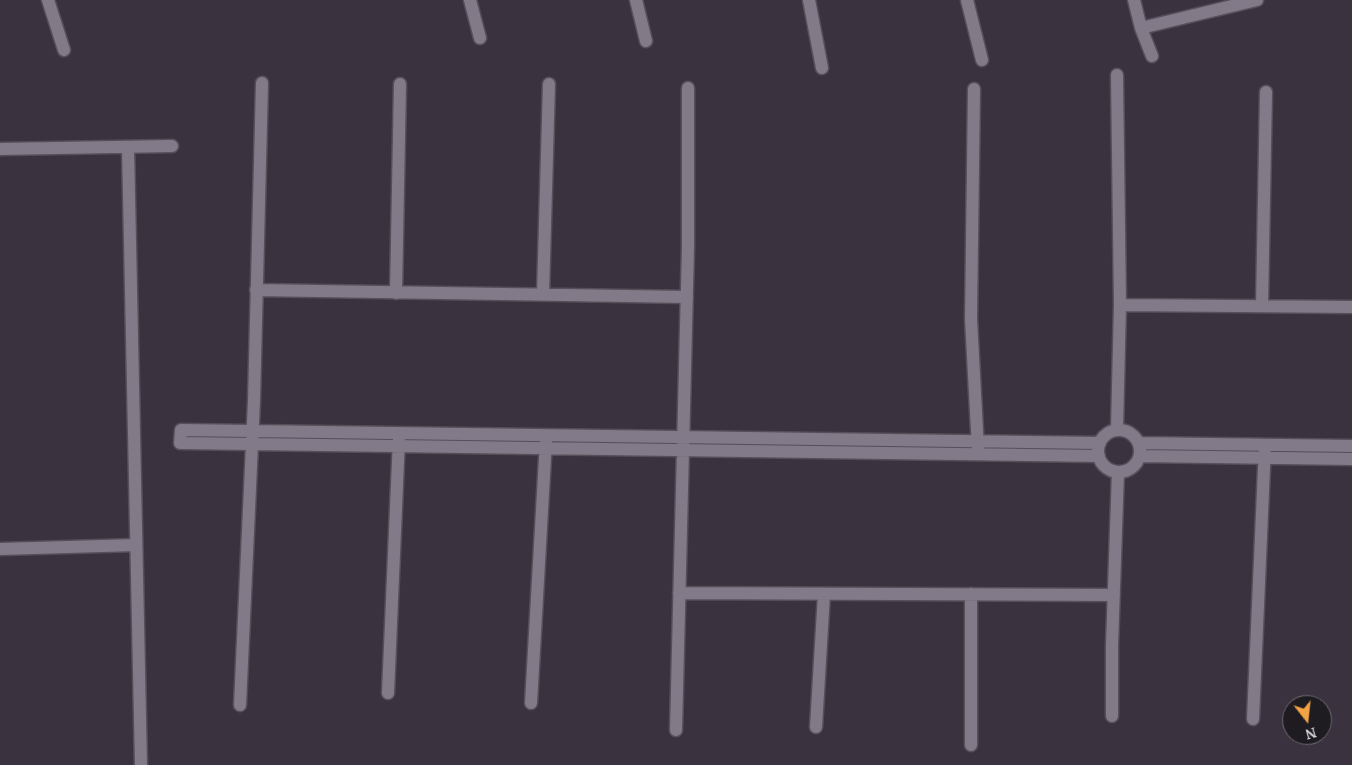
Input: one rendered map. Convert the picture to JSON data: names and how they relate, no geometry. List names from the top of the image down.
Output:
{
  "north": "bottom"
}
